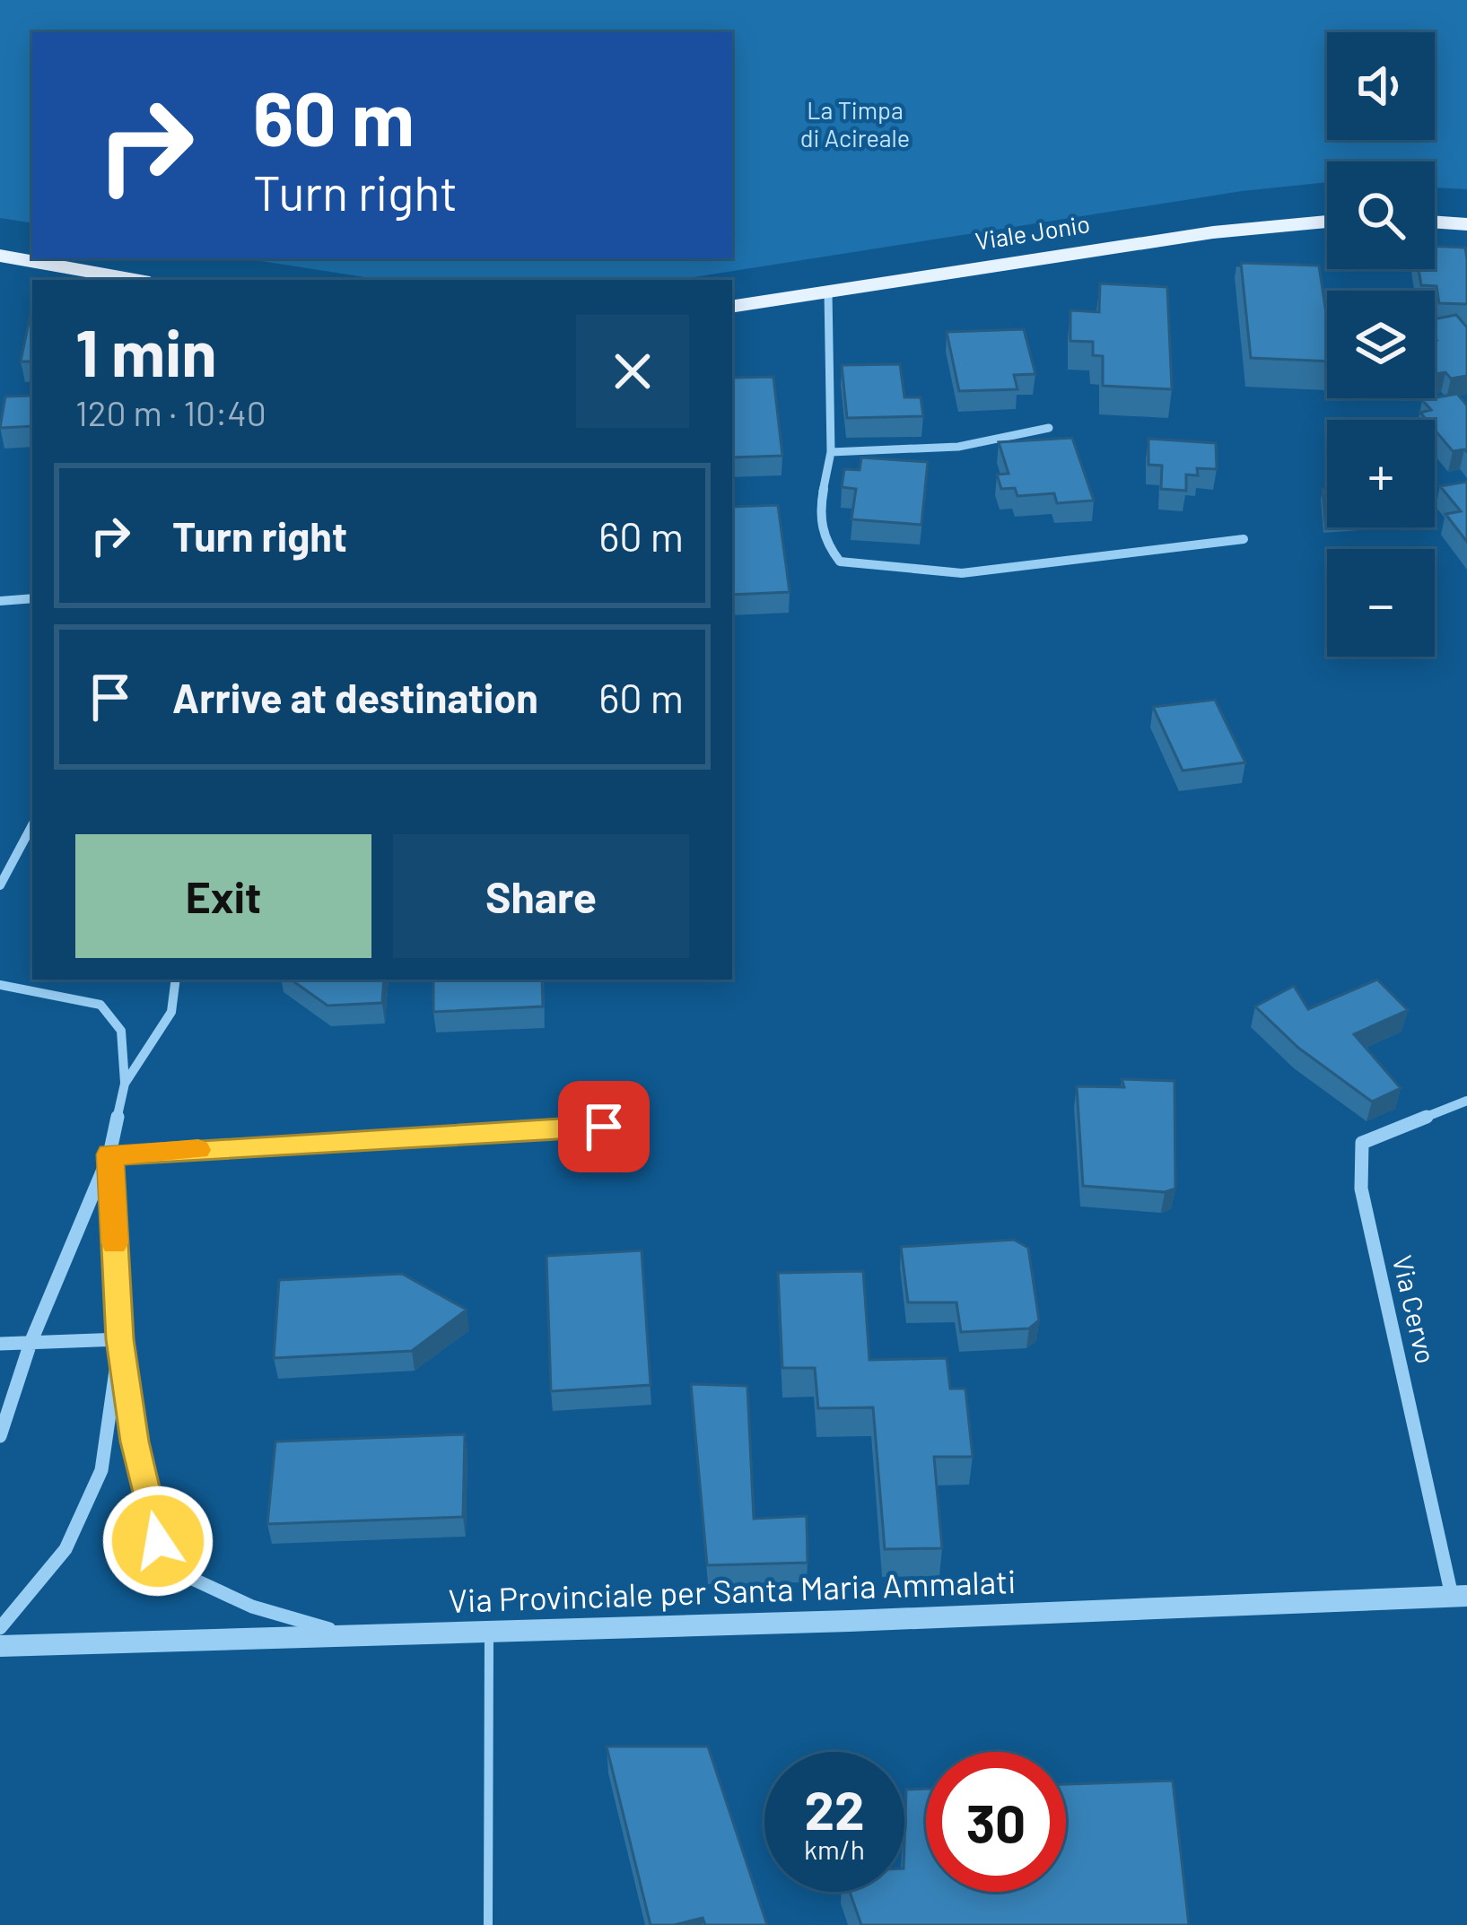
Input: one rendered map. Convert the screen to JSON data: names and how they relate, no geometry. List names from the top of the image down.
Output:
{
  "streets": {
    "main road": ["Viale Jonio"],
    "street": ["Via Cervo", "Via Provinciale per Santa Maria Ammalati"]
  },
  "crossings": [
    ["Via Cervo", "Via Provinciale per Santa Maria Ammalati"]
  ],
  "parks": ["La Timpa di Acireale"],
  "page": {
    "map_buttons": ["+", "−"],
    "turn": ["60 m", "Turn right"],
    "heading": ["1 min", "120 m · 10:40"],
    "list": [
      {
        "name": "Turn right",
        "value": "60 m"
      },
      {
        "name": "Arrive at destination",
        "value": "60 m"
      }
    ],
    "buttons": ["Exit", "Share"],
    "speed": "22 km/h",
    "limit": "30"
  }
}
